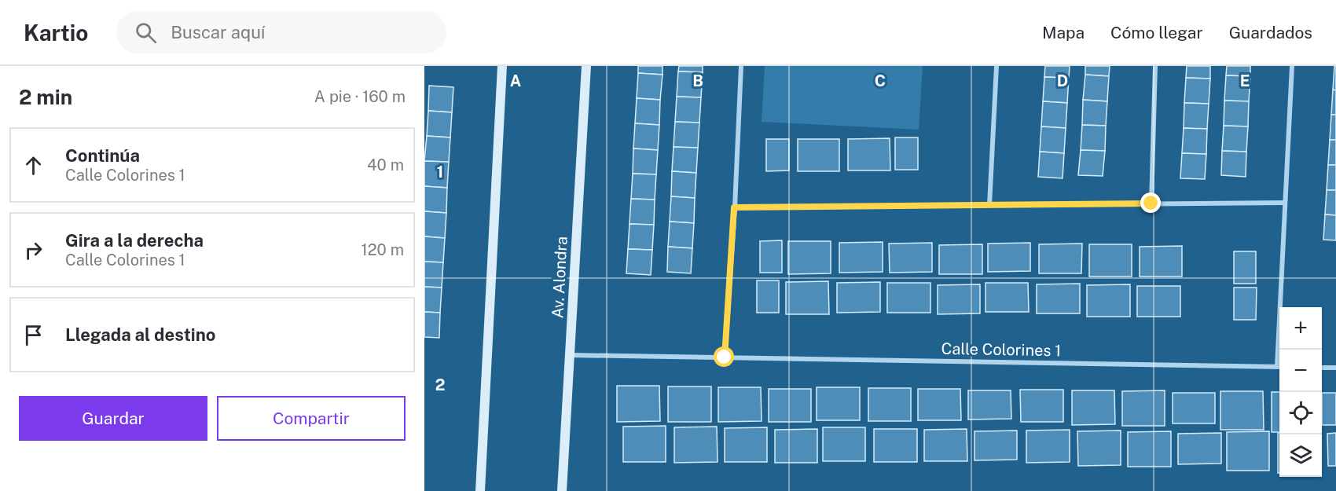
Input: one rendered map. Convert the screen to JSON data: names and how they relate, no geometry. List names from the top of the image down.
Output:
{
  "streets": {
    "main road": ["Av. Alondra"],
    "street": ["Calle Colorines 1"]
  },
  "crossings": [
    ["Av. Alondra", "Calle Colorines 1"]
  ],
  "page": {
    "header": "Kartio",
    "search": "Buscar aquí",
    "nav": ["Mapa", "Cómo llegar", "Guardados"],
    "heading": ["2 min", "A pie · 160 m"],
    "list": [
      ["Continúa", "Calle Colorines 1", "40 m"],
      ["Gira a la derecha", "Calle Colorines 1", "120 m"],
      "Llegada al destino"
    ],
    "map_buttons": ["+", "−"],
    "buttons": ["Guardar", "Compartir"]
  },
  "grid": {
    "columns": [
      "A",
      "B",
      "C",
      "D",
      "E"
    ],
    "rows": ["1", "2"]
  }
}
